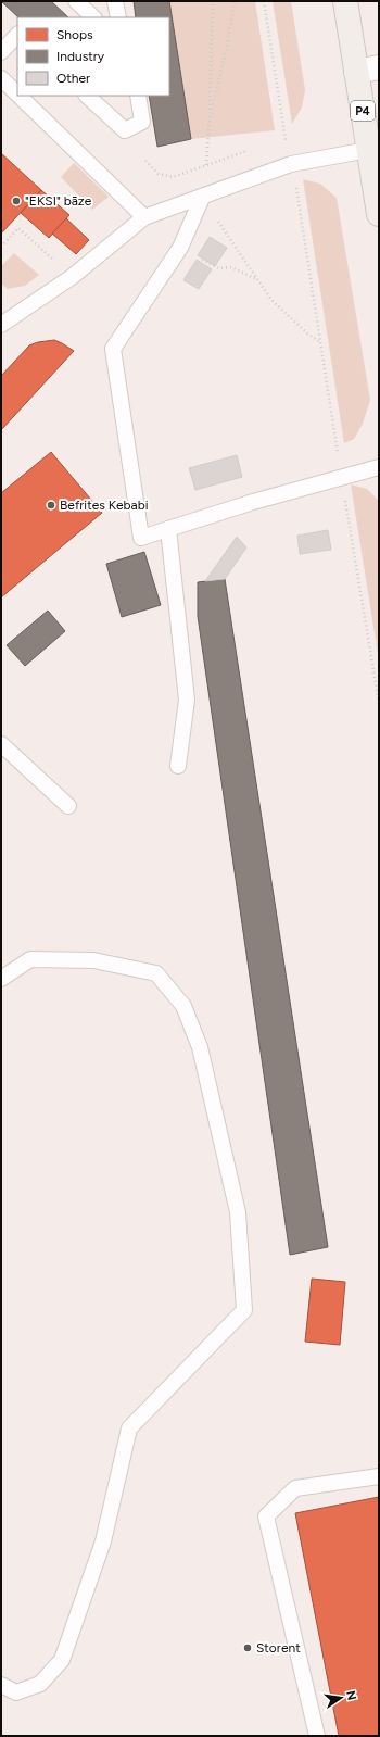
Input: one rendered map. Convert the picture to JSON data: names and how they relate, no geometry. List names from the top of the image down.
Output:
{
  "streets": {
    "main road": ["P4"]
  },
  "places": ["\"EKSI\" bāze", "Befrites Kebabi", "Storent"],
  "legend": ["Shops", "Industry", "Other"],
  "north": "right"
}
